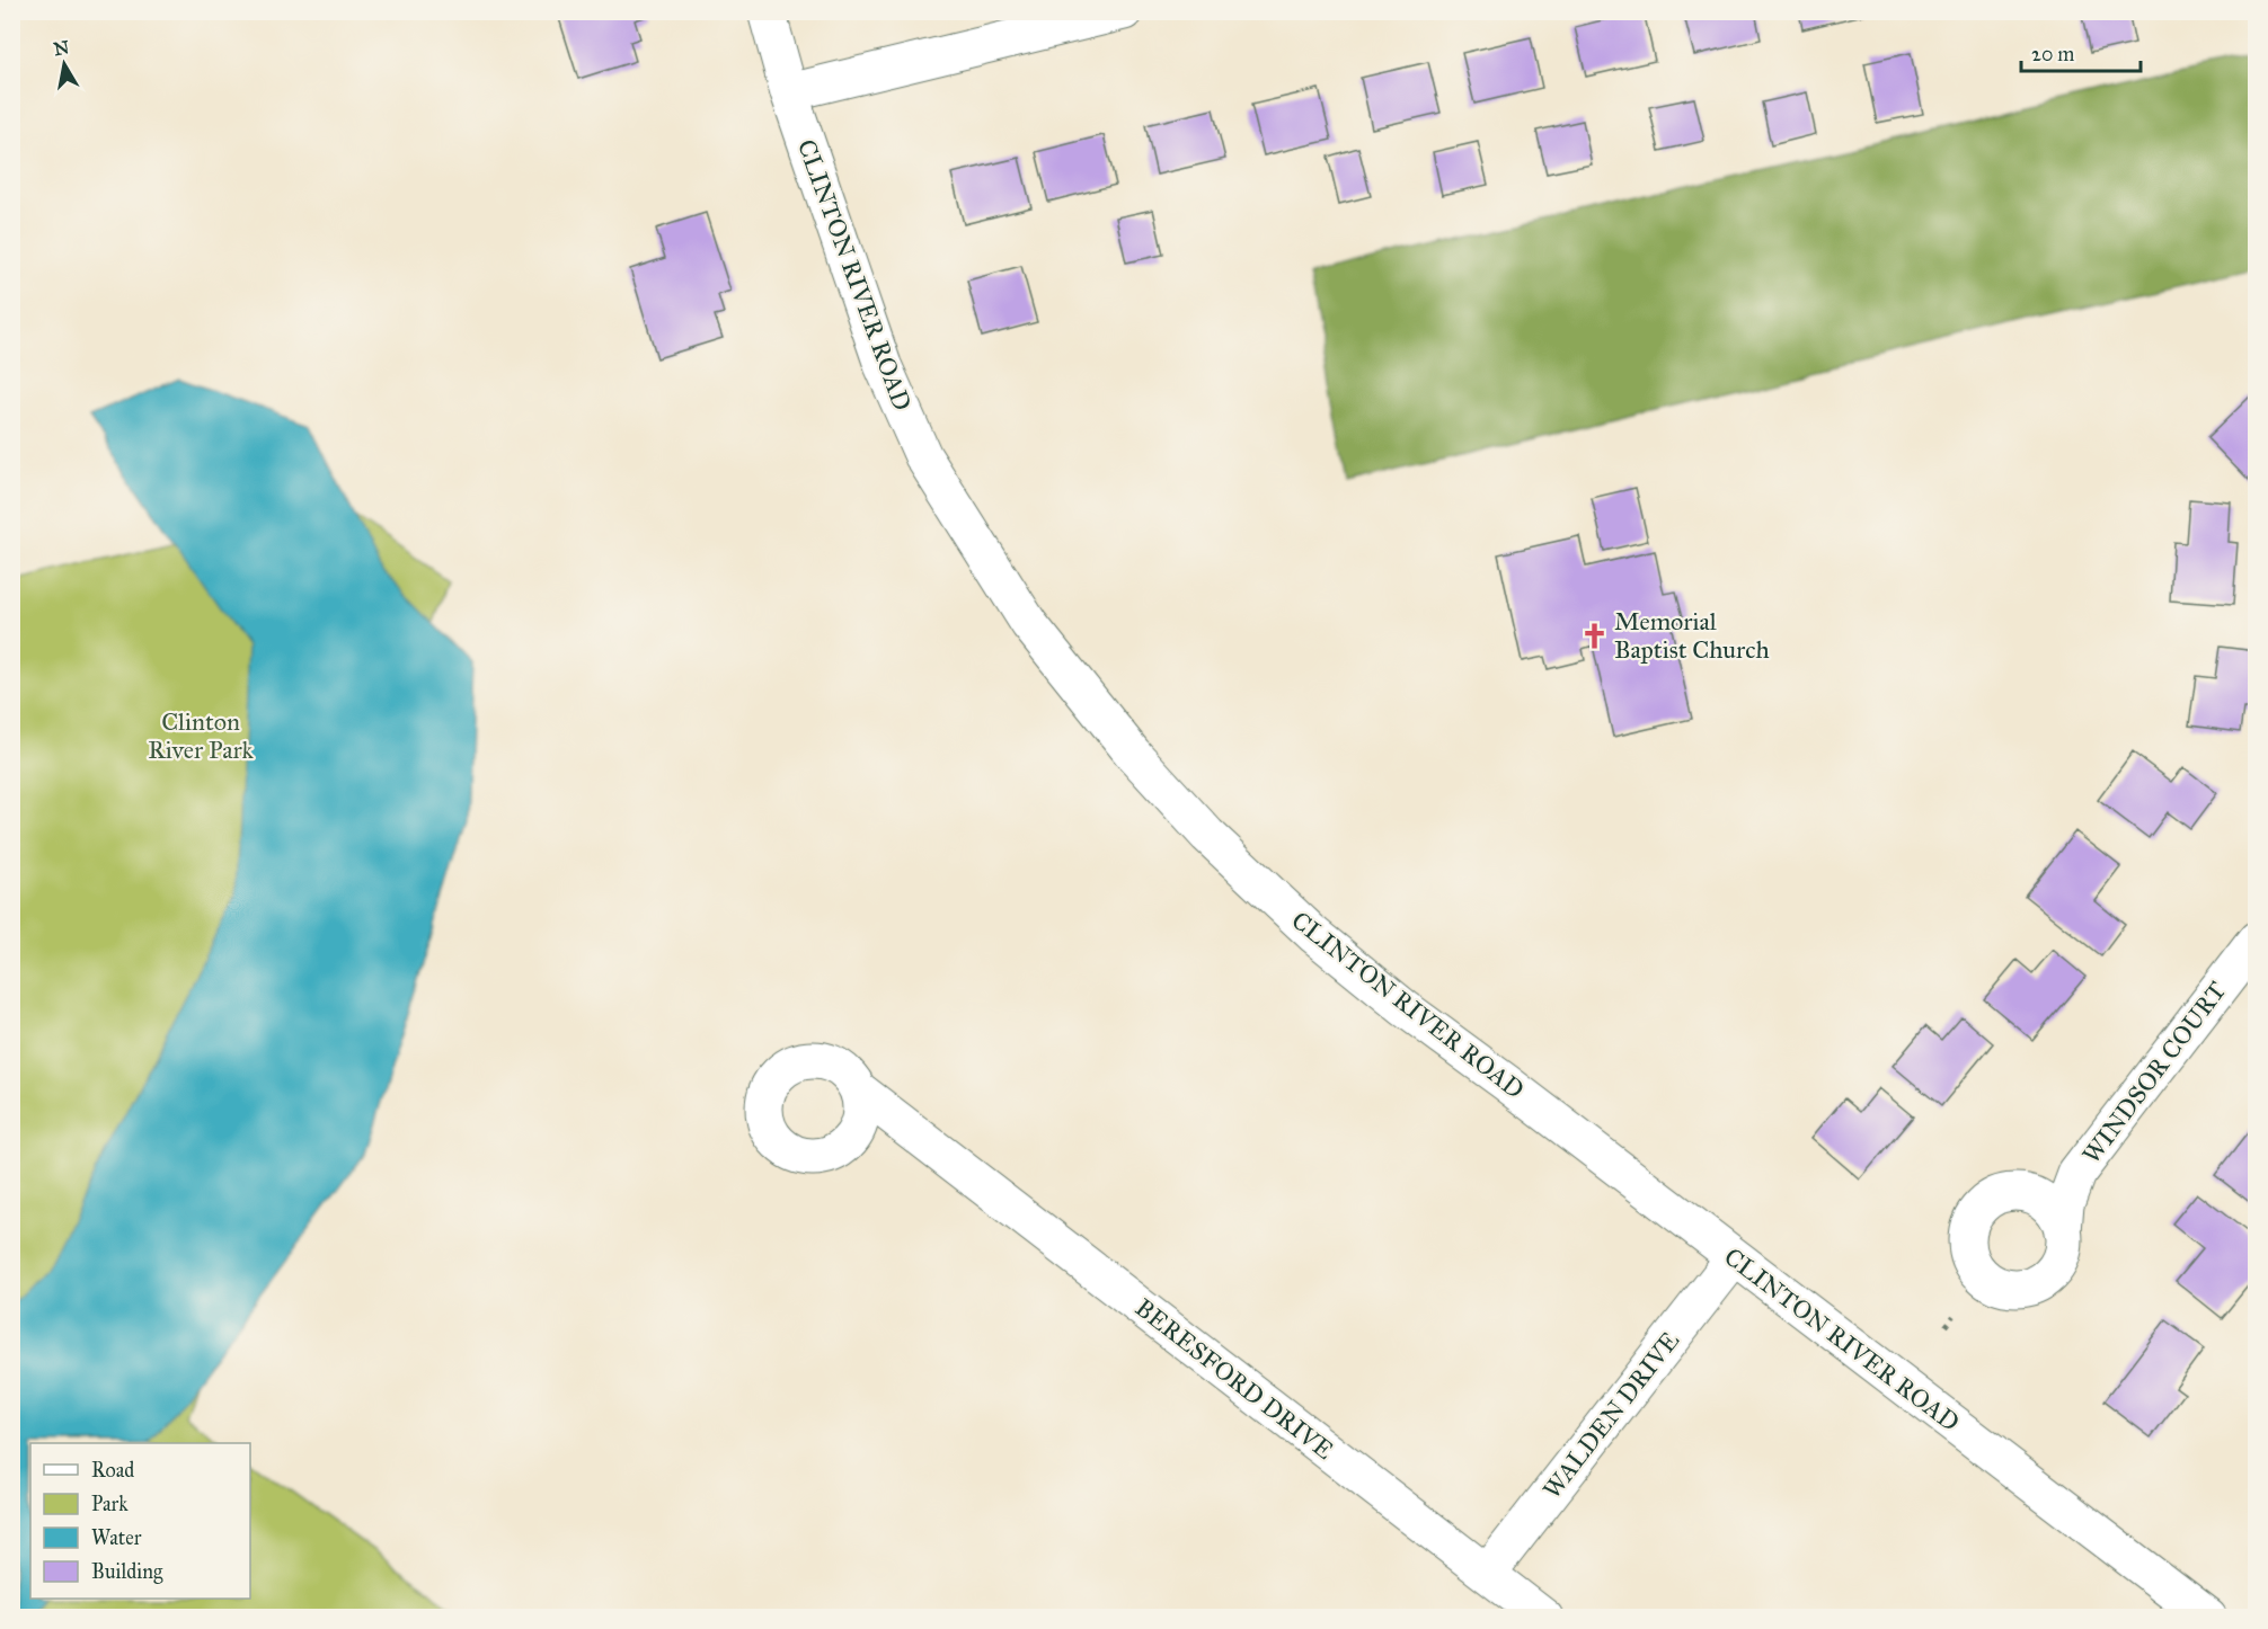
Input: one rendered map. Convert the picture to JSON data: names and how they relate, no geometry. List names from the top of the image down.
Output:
{
  "streets": {
    "street": [
      "CLINTON RIVER ROAD",
      "WINDSOR COURT",
      "BERESFORD DRIVE",
      "WALDEN DRIVE"
    ]
  },
  "crossings": [
    ["CLINTON RIVER ROAD", "WALDEN DRIVE"],
    ["BERESFORD DRIVE", "WALDEN DRIVE"]
  ],
  "parks": ["Clinton River Park"],
  "places": {
    "church": ["Memorial Baptist Church"]
  },
  "legend": [
    "Road",
    "Park",
    "Water",
    "Building"
  ],
  "scale_bar": "20 m",
  "north": "top"
}
